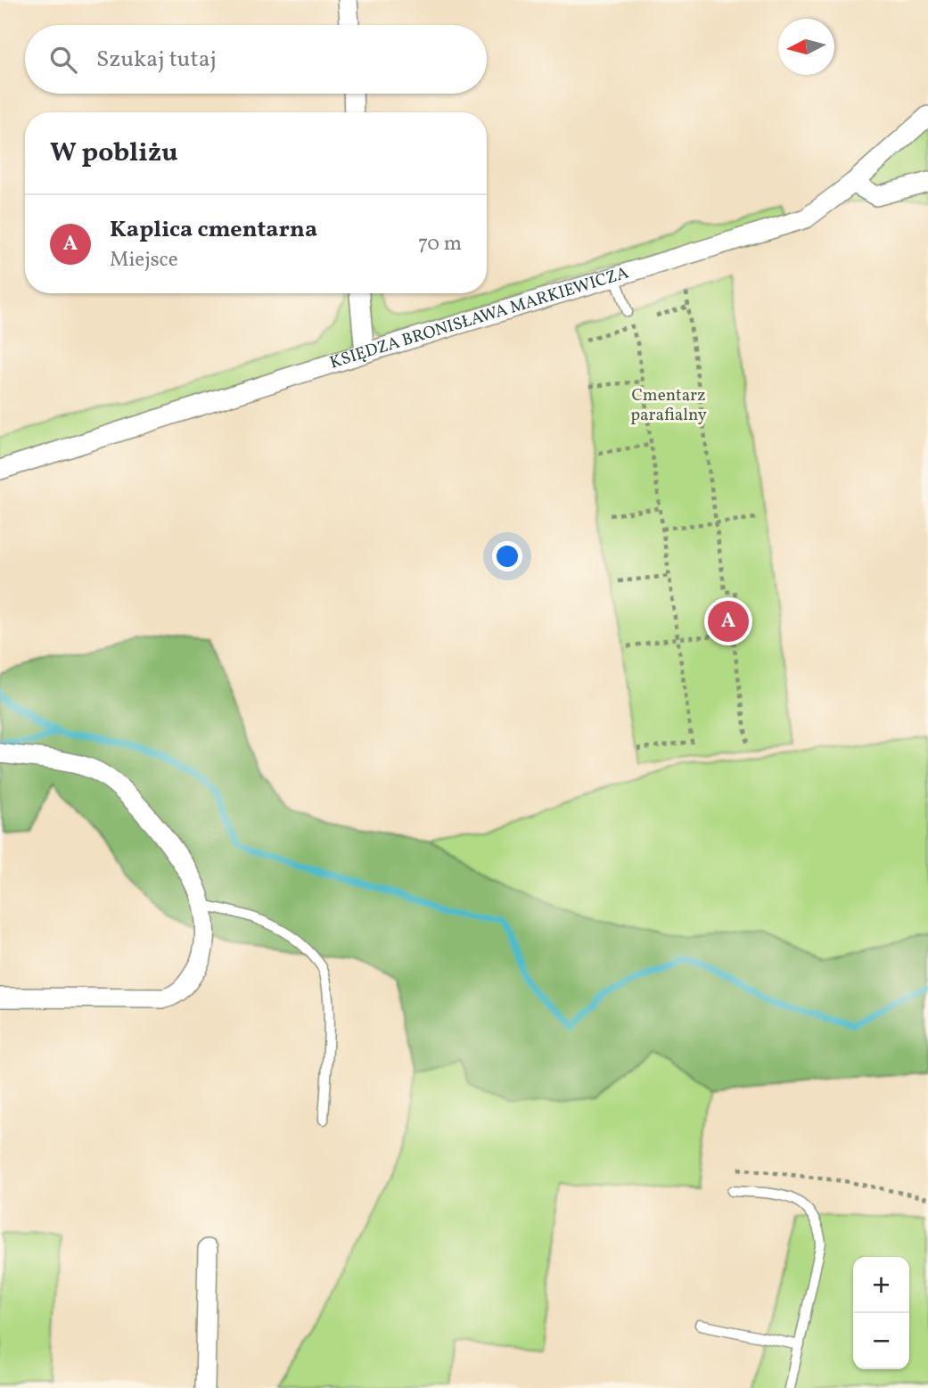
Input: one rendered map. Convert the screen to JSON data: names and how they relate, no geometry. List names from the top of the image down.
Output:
{
  "streets": {
    "street": ["KSIĘDZA BRONISŁAWA MARKIEWICZA"]
  },
  "parks": ["Cmentarz parafialny"],
  "north": "left",
  "page": {
    "search": "Szukaj tutaj",
    "heading": "W pobliżu",
    "list": [
      {
        "mark": "A",
        "name": "Kaplica cmentarna",
        "note": "Miejsce",
        "value": "70 m"
      }
    ],
    "pins": "A",
    "map_buttons": ["+", "−"]
  }
}
